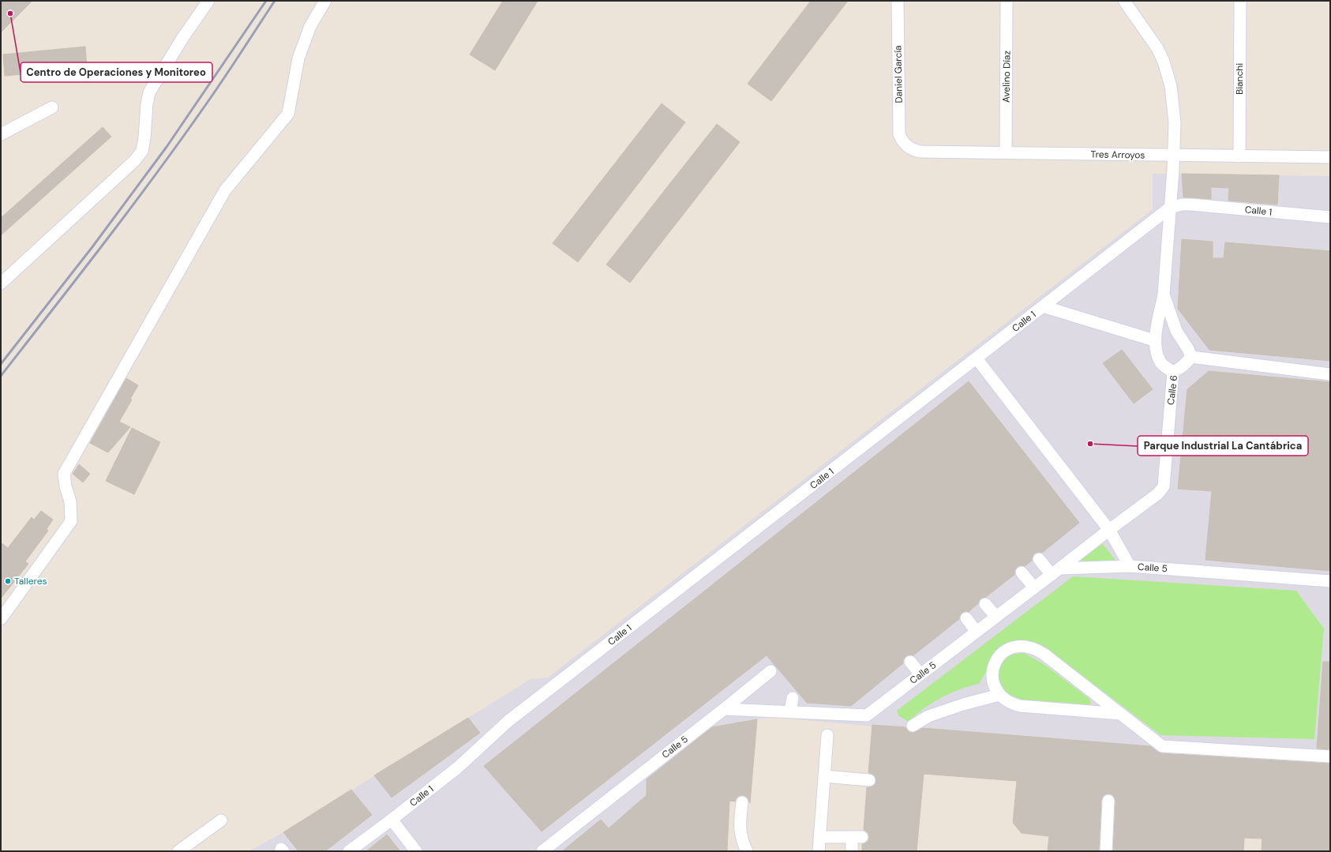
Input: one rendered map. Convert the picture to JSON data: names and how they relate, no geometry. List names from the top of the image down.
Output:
{
  "streets": {
    "street": [
      "Daniel García",
      "Avelino Díaz",
      "Bianchi",
      "Tres Arroyos",
      "Calle 1",
      "Calle 6",
      "Calle 5"
    ]
  },
  "crossings": [
    ["Daniel García", "Tres Arroyos"],
    ["Avelino Díaz", "Tres Arroyos"],
    ["Bianchi", "Tres Arroyos"],
    ["Calle 6", "Calle 5"]
  ],
  "places": ["Centro de Operaciones y Monitoreo", "Parque Industrial La Cantábrica", "Talleres"]
}
